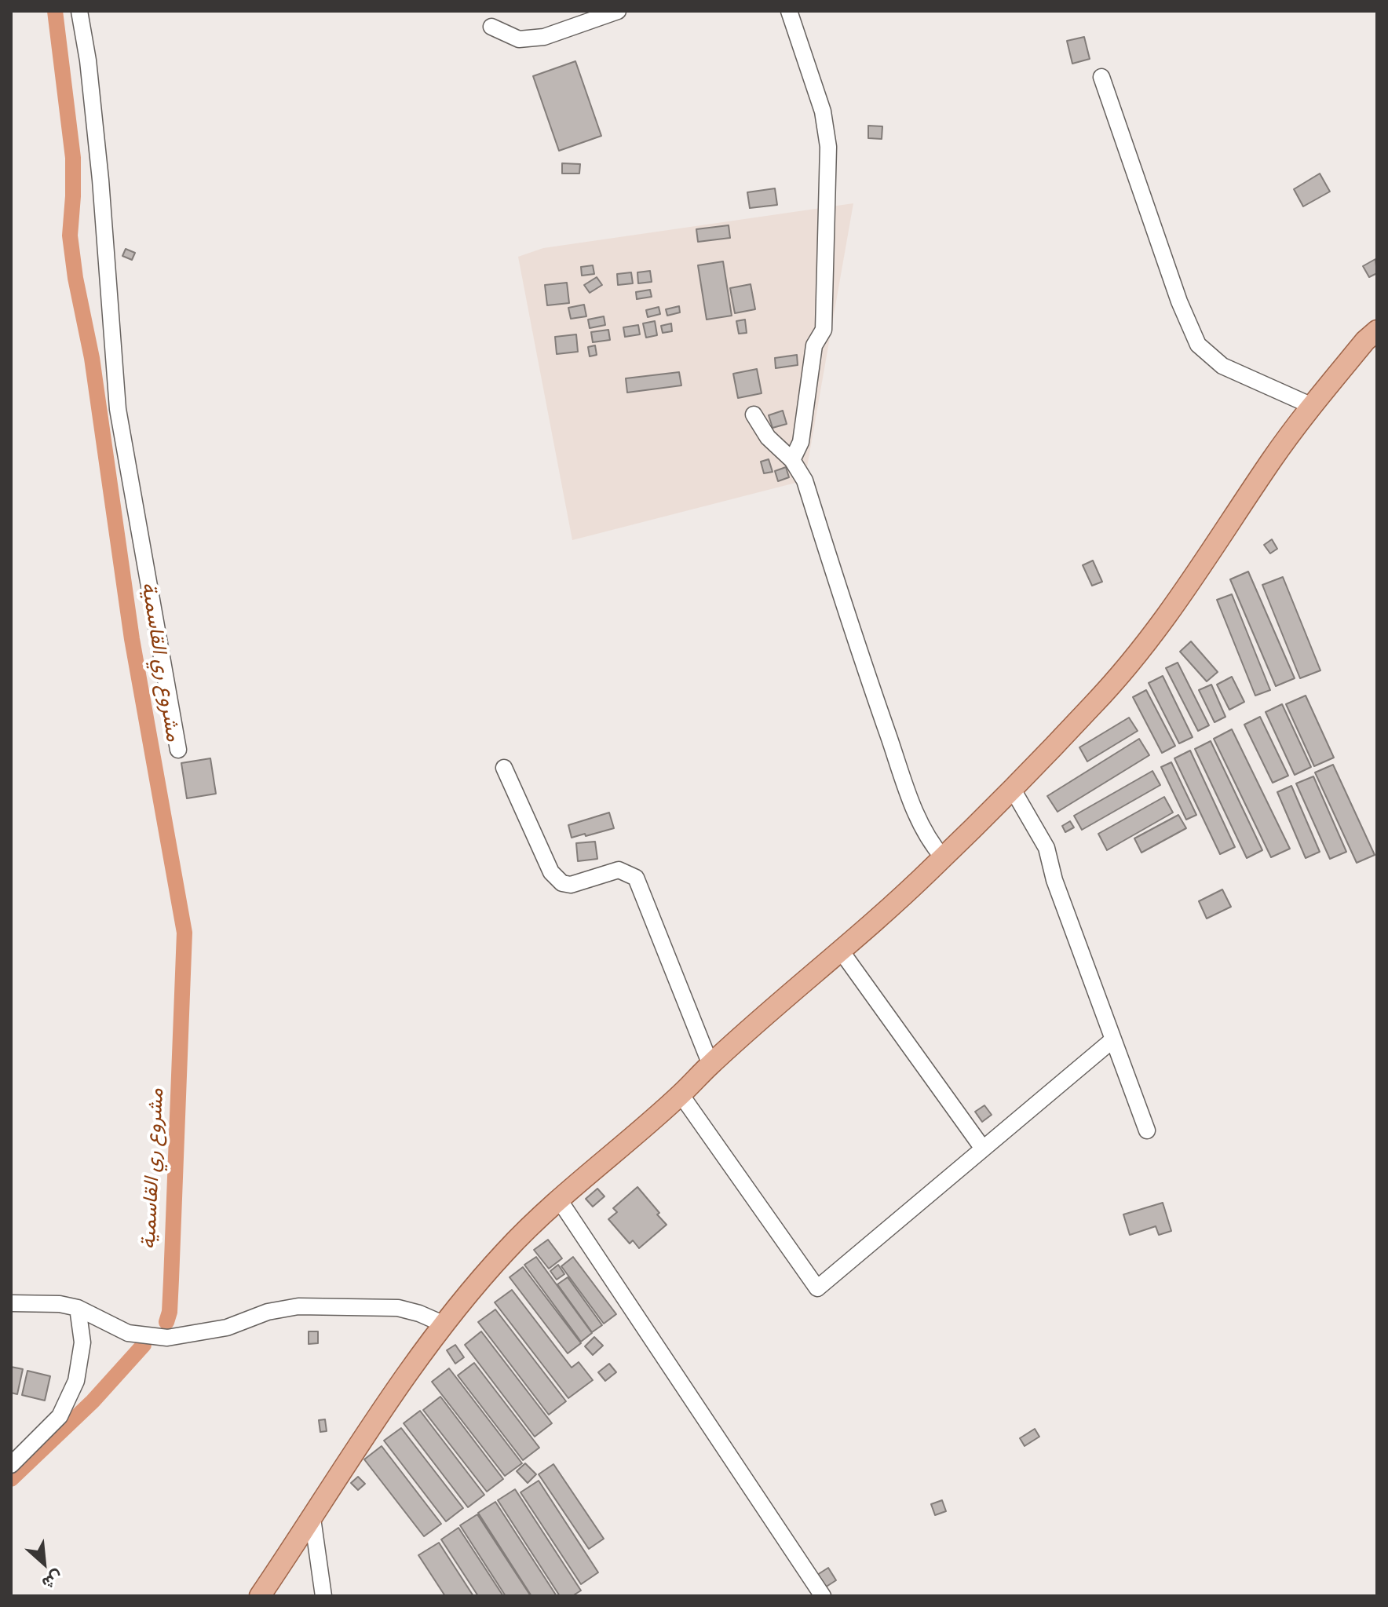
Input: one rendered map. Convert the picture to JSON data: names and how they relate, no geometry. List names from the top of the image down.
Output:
{
  "water": ["مشروع ري القاسمية"],
  "north": "bottom right"
}
